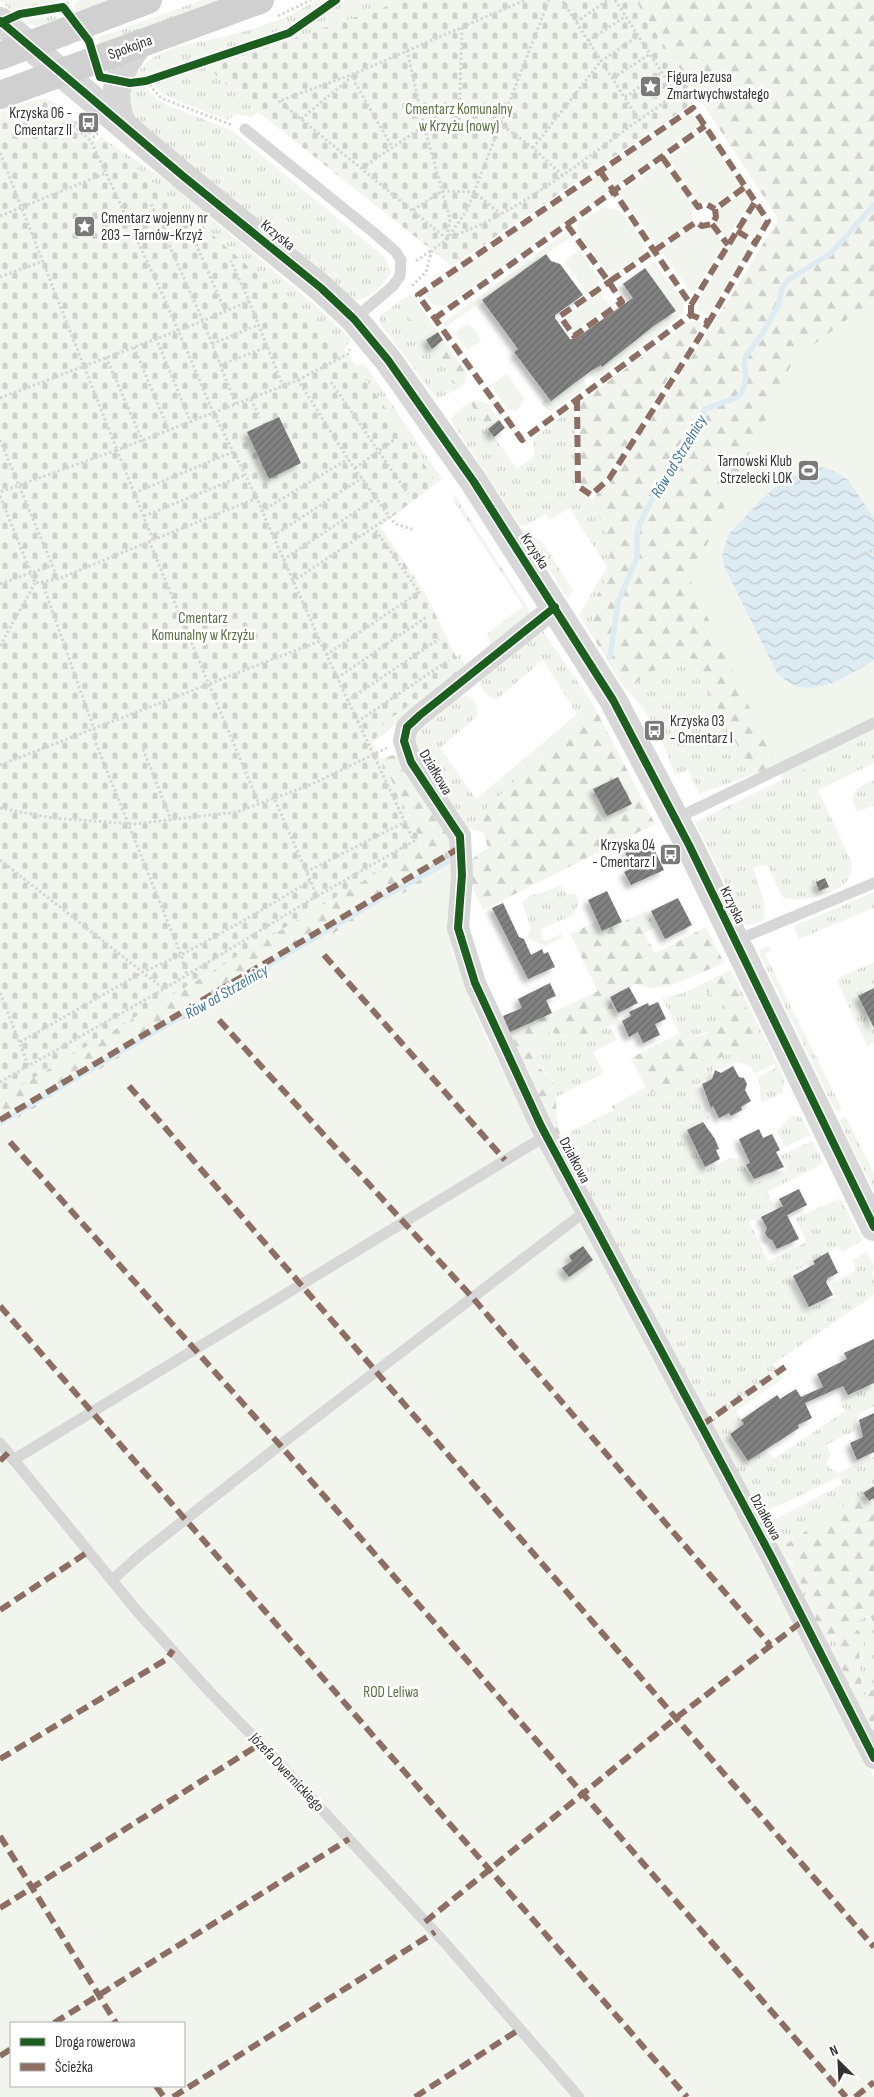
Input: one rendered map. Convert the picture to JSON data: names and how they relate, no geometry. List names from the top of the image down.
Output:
{
  "streets": {
    "main road": ["Spokojna"],
    "street": ["Krzyska", "Działkowa"],
    "lane": ["Józefa Dwernickiego"]
  },
  "crossings": [
    ["Spokojna", "Krzyska"],
    ["Krzyska", "Działkowa"]
  ],
  "water": ["Rów od Strzelnicy"],
  "parks": ["Cmentarz Komunalny w Krzyżu (nowy)", "Cmentarz Komunalny w Krzyżu", "ROD Leliwa"],
  "places": {
    "place": ["Figura Jezusa Zmartwychwstałego", "Cmentarz wojenny nr 203 – Tarnów-Krzyż"],
    "bus stop": ["Krzyska 06 - Cmentarz II", "Krzyska 03 - Cmentarz I", "Krzyska 04 - Cmentarz I"],
    "sports": ["Tarnowski Klub Strzelecki LOK"]
  },
  "legend": ["Droga rowerowa", "Ścieżka"],
  "north": "top left"
}
